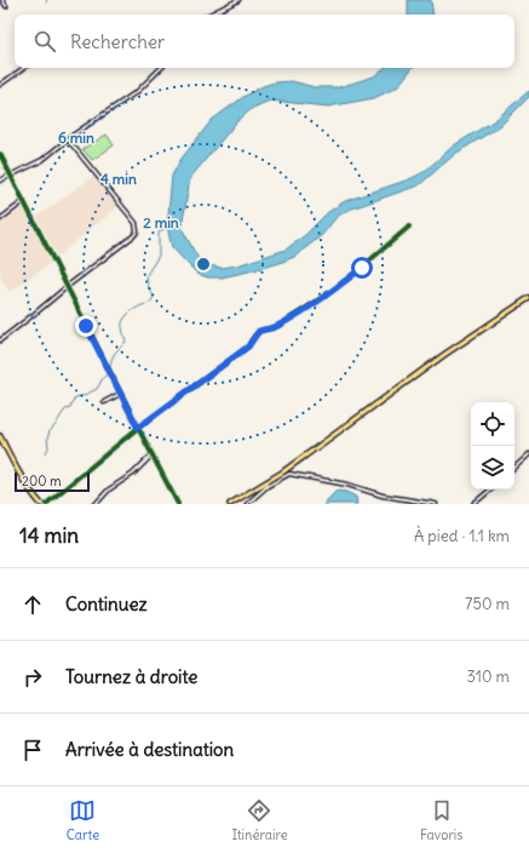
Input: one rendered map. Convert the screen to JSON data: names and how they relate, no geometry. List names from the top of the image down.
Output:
{
  "scale_bar": "200 m",
  "page": {
    "search": "Rechercher",
    "scale": "200 m",
    "heading": ["14 min", "À pied · 1.1 km"],
    "list": [
      ["Continuez", "750 m"],
      ["Tournez à droite", "310 m"],
      "Arrivée à destination"
    ],
    "nav": ["Carte", "Itinéraire", "Favoris"]
  },
  "rings": ["6 min", "4 min", "2 min"]
}
